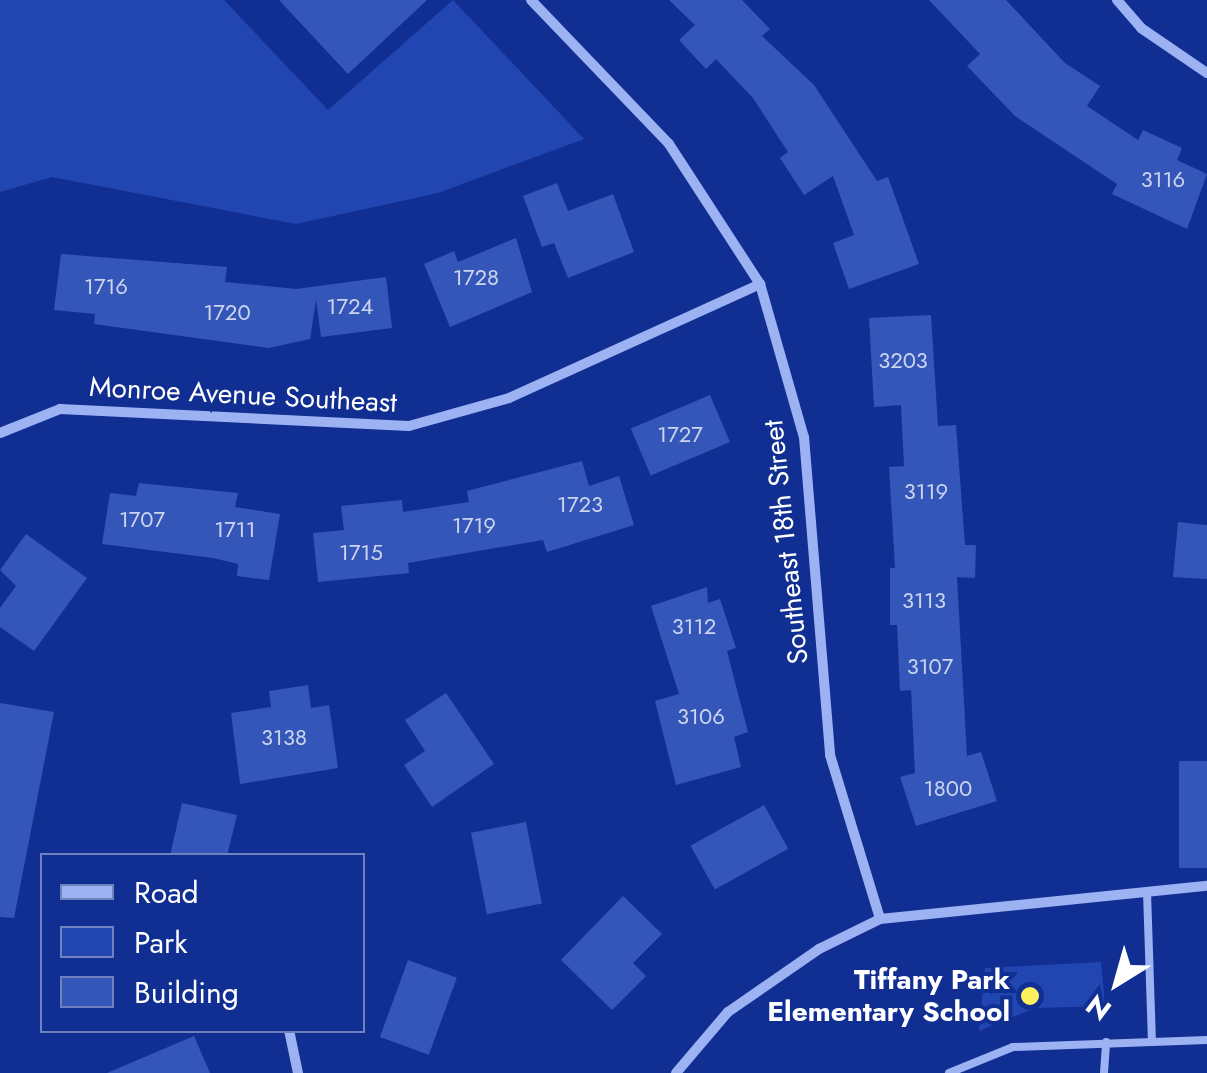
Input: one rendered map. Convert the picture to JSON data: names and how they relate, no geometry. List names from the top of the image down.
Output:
{
  "streets": {
    "street": ["Monroe Avenue Southeast", "Southeast 18th Street"]
  },
  "crossings": [
    ["Monroe Avenue Southeast", "Southeast 18th Street"]
  ],
  "places": ["Tiffany Park Elementary School"],
  "house_numbers": [
    "3116",
    "1728",
    "1716",
    "1724",
    "1720",
    "3203",
    "1727",
    "3119",
    "1723",
    "1707",
    "1719",
    "1711",
    "1715",
    "3113",
    "3112",
    "3107",
    "3106",
    "3138",
    "1800"
  ],
  "legend": ["Road", "Park", "Building"],
  "north": "bottom left"
}
